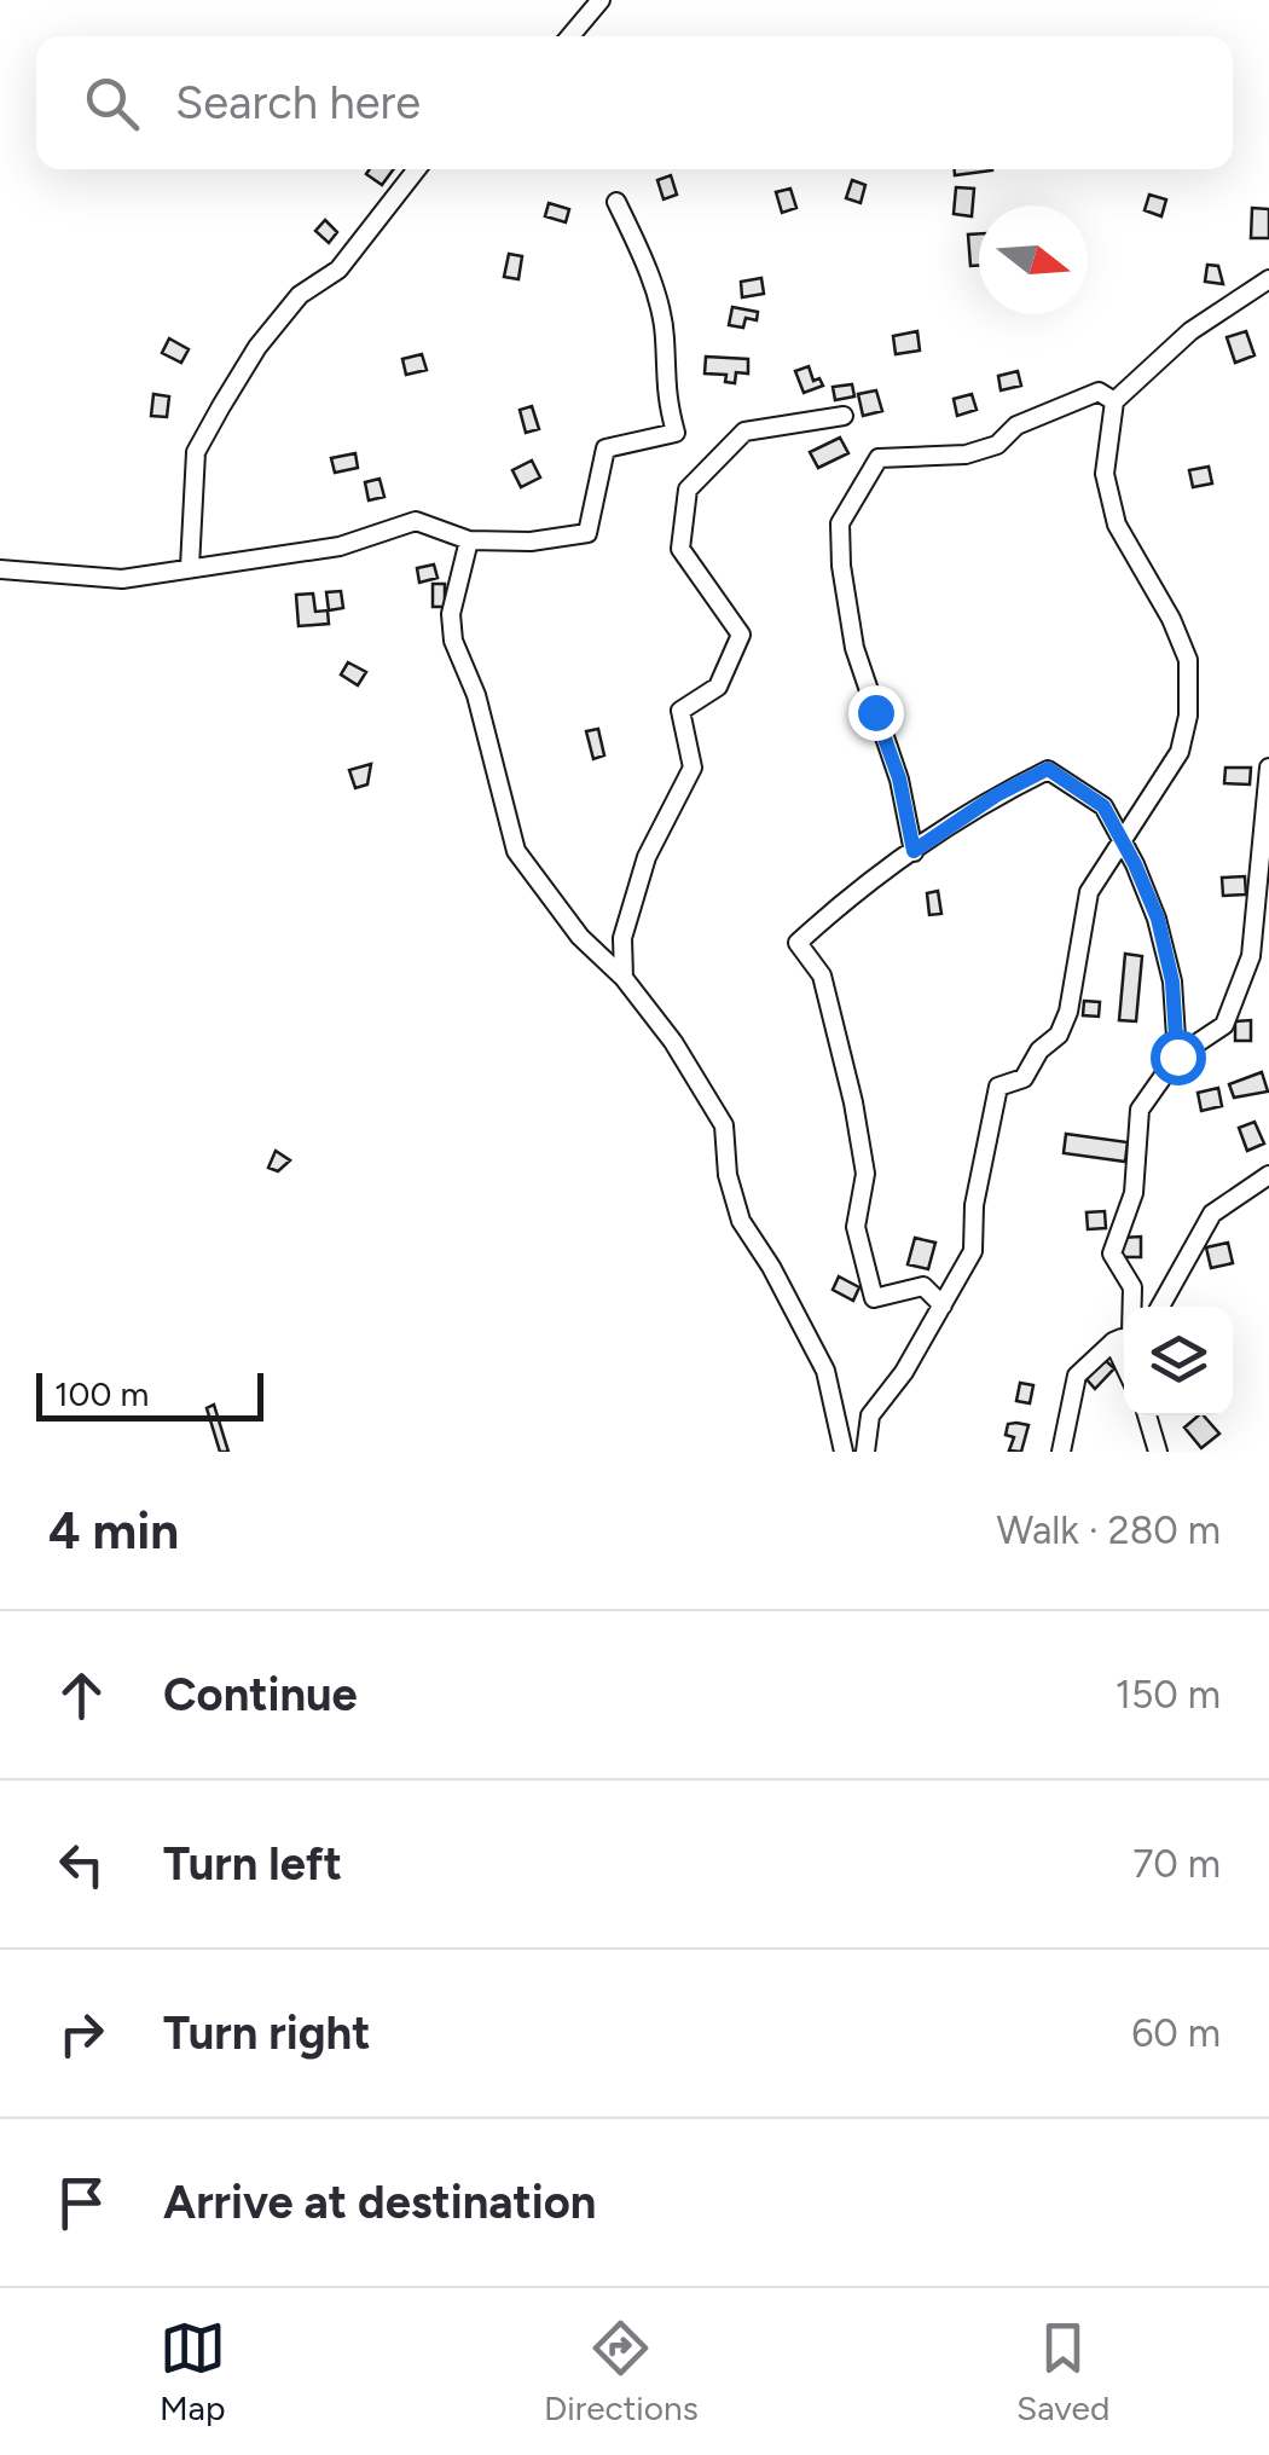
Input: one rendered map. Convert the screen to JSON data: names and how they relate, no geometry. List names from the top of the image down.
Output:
{
  "scale_bar": "100 m",
  "north": "right",
  "page": {
    "search": "Search here",
    "scale": "100 m",
    "heading": ["4 min", "Walk · 280 m"],
    "list": [
      ["Continue", "150 m"],
      ["Turn left", "70 m"],
      ["Turn right", "60 m"],
      "Arrive at destination"
    ],
    "nav": ["Map", "Directions", "Saved"]
  }
}
